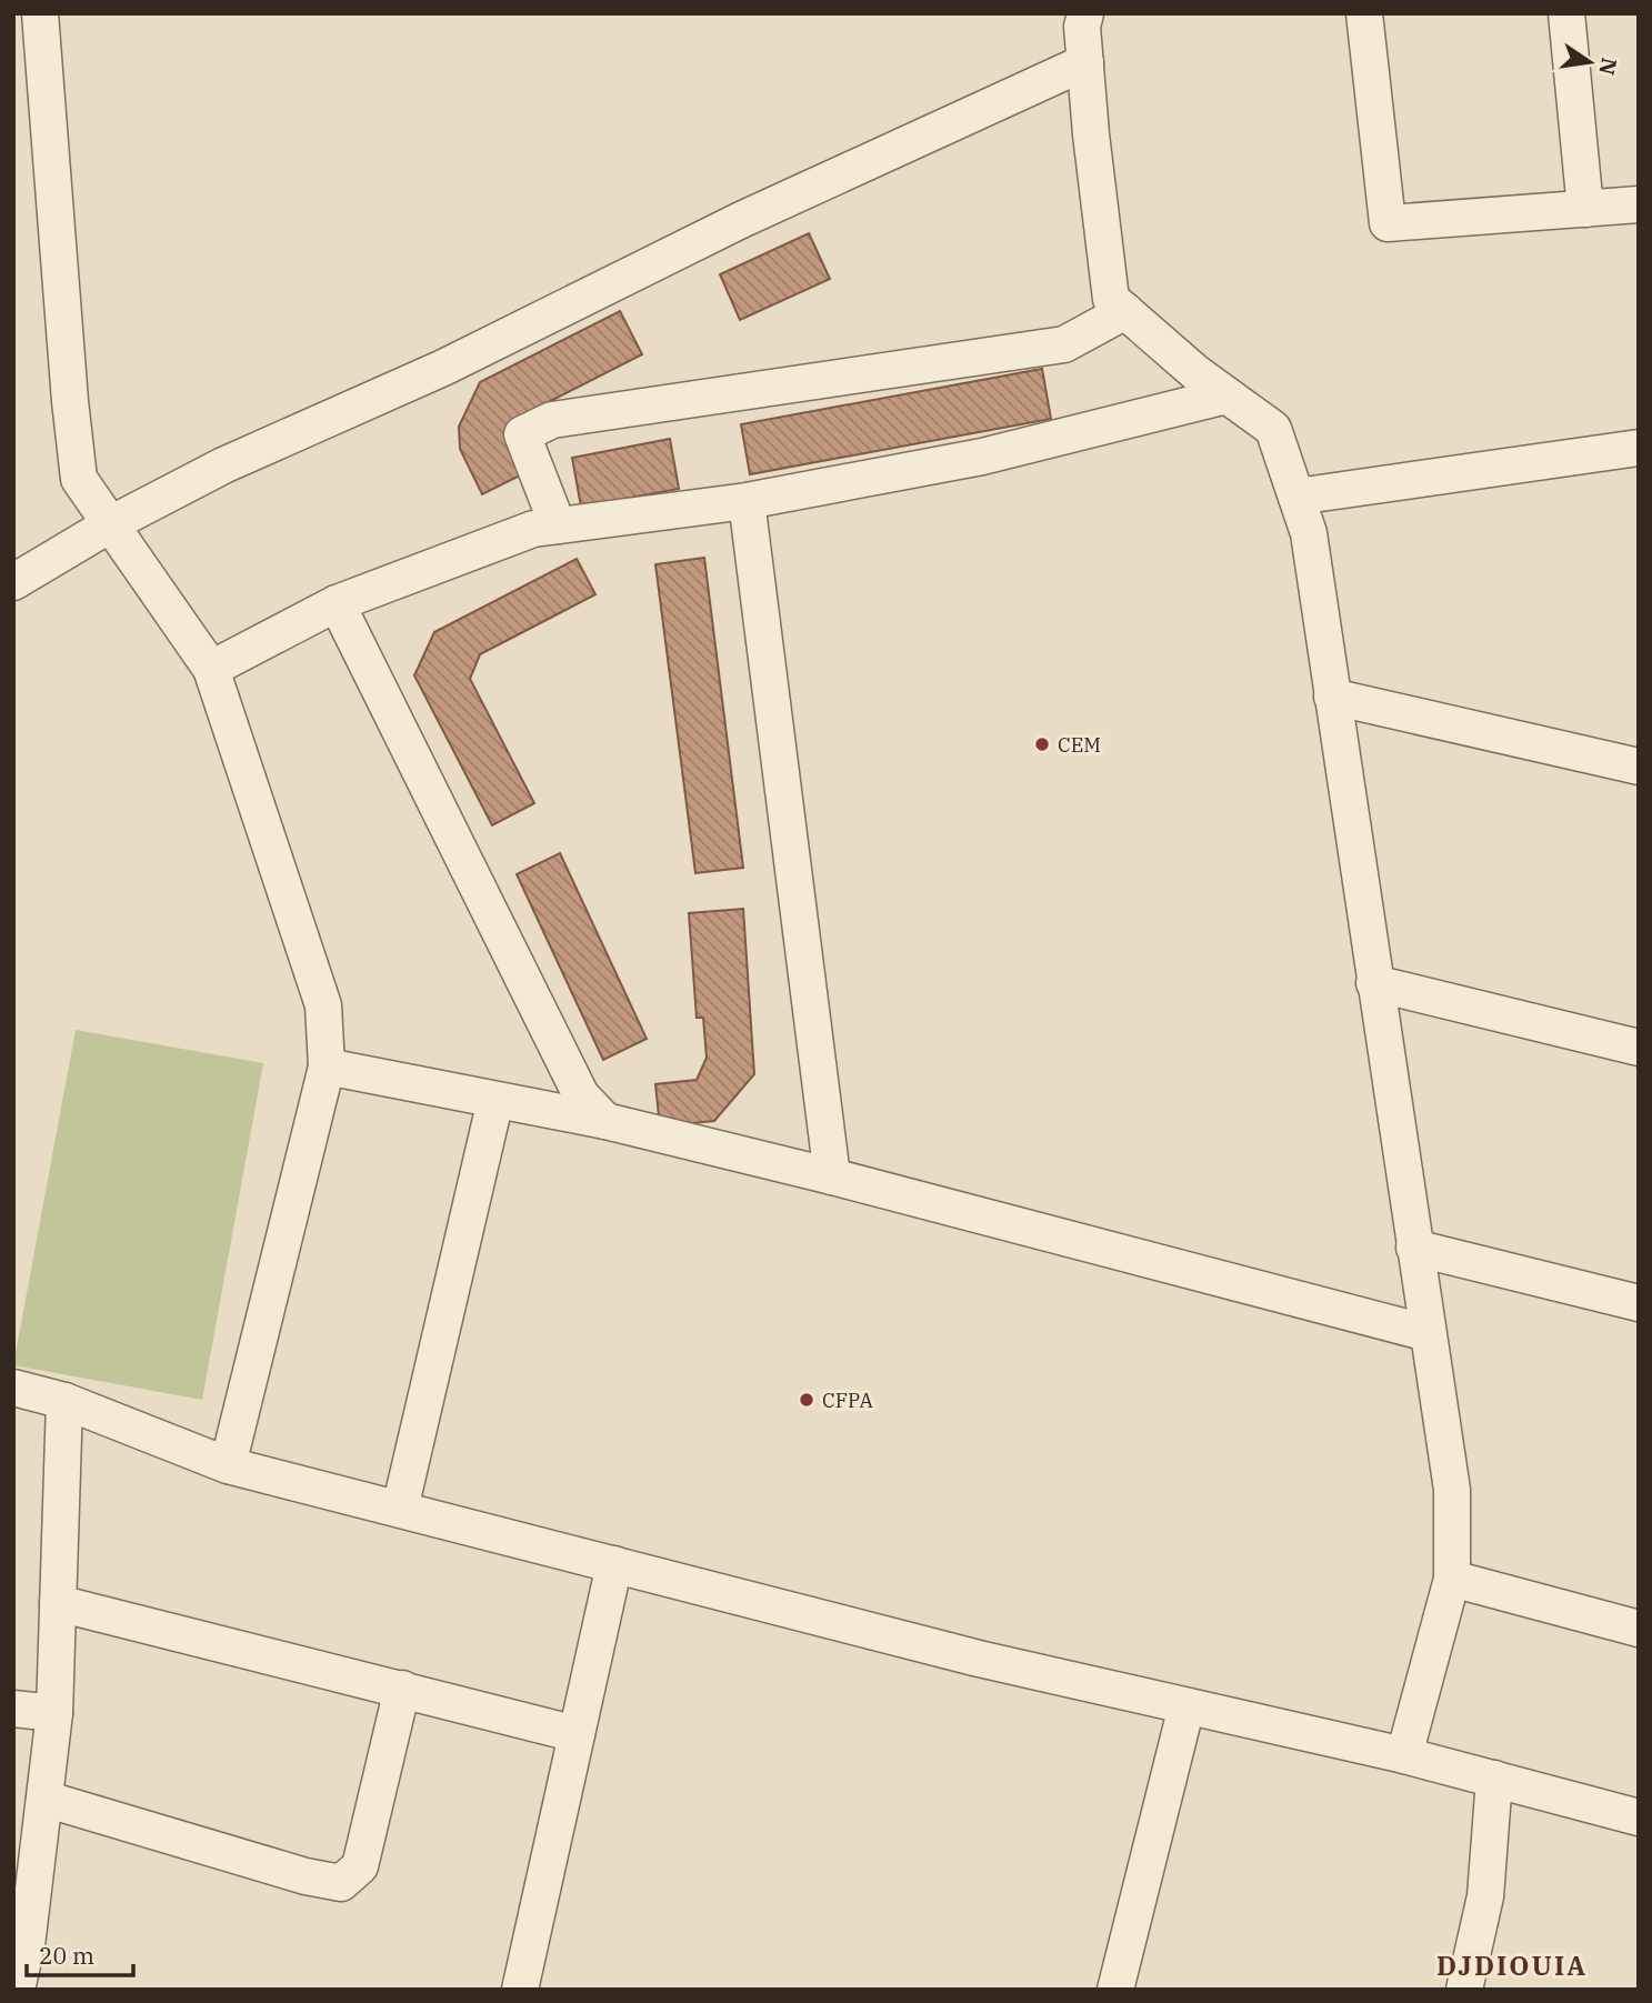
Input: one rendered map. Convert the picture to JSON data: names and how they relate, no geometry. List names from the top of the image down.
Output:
{
  "districts": ["DJDIOUIA"],
  "places": ["CEM", "CFPA"],
  "scale_bar": "20 m",
  "north": "right"
}
